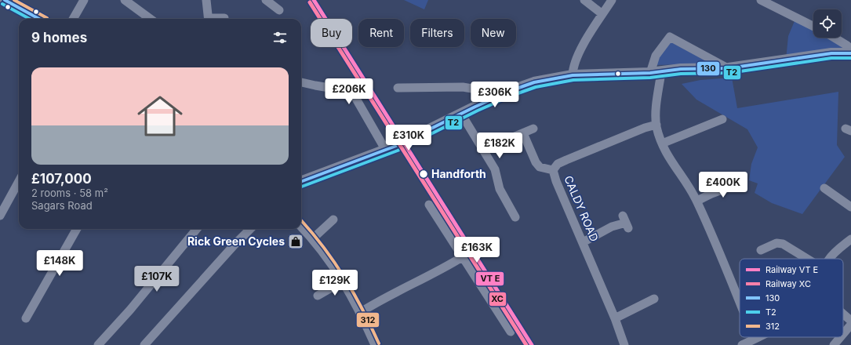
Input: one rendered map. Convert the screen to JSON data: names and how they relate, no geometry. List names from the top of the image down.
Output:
{
  "streets": {
    "street": ["CALDY ROAD"]
  },
  "places": {
    "other": ["Handforth"],
    "shop": ["Rick Green Cycles"]
  },
  "lines": [
    "transit line 130",
    "transit line 312",
    "rail line XC",
    "transit line T2"
  ],
  "legend": [
    "Railway VT E",
    "Railway XC",
    "130",
    "T2",
    "312"
  ],
  "page": {
    "chip": [
      "Buy",
      "Rent",
      "Filters",
      "New"
    ],
    "heading": "9 homes",
    "list": [
      {
        "name": "£107,000",
        "note": "2 rooms · 58 m² · Sagars Road"
      }
    ],
    "price": [
      "£206K",
      "£306K",
      "£310K",
      "£182K",
      "£400K",
      "£163K",
      "£148K",
      "£107K",
      "£129K"
    ]
  }
}
